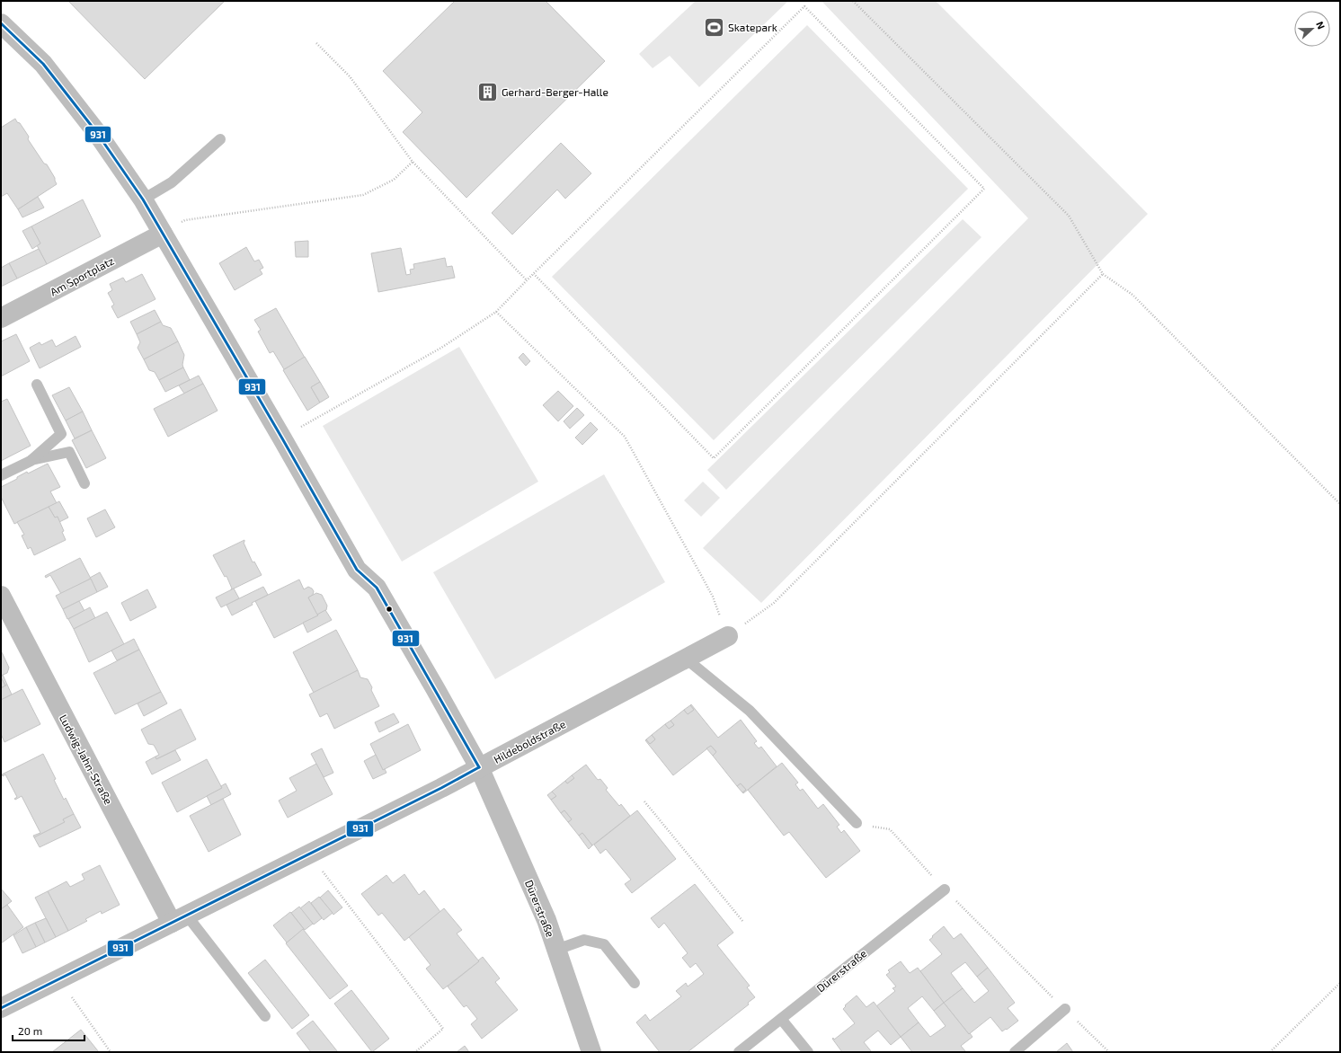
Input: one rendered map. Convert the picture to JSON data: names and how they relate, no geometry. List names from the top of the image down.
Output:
{
  "streets": {
    "street": [
      "Am Sportplatz",
      "Hildeboldstraße",
      "Ludwig-Jahn-Straße",
      "Dürerstraße"
    ]
  },
  "crossings": [
    ["Am Sportplatz", "Dürerstraße"],
    ["Hildeboldstraße", "Ludwig-Jahn-Straße"],
    ["Hildeboldstraße", "Dürerstraße"]
  ],
  "places": {
    "sports": ["Skatepark"],
    "building": ["Gerhard-Berger-Halle"]
  },
  "lines": ["transit line 931"],
  "scale_bar": "20 m",
  "north": "right"
}
